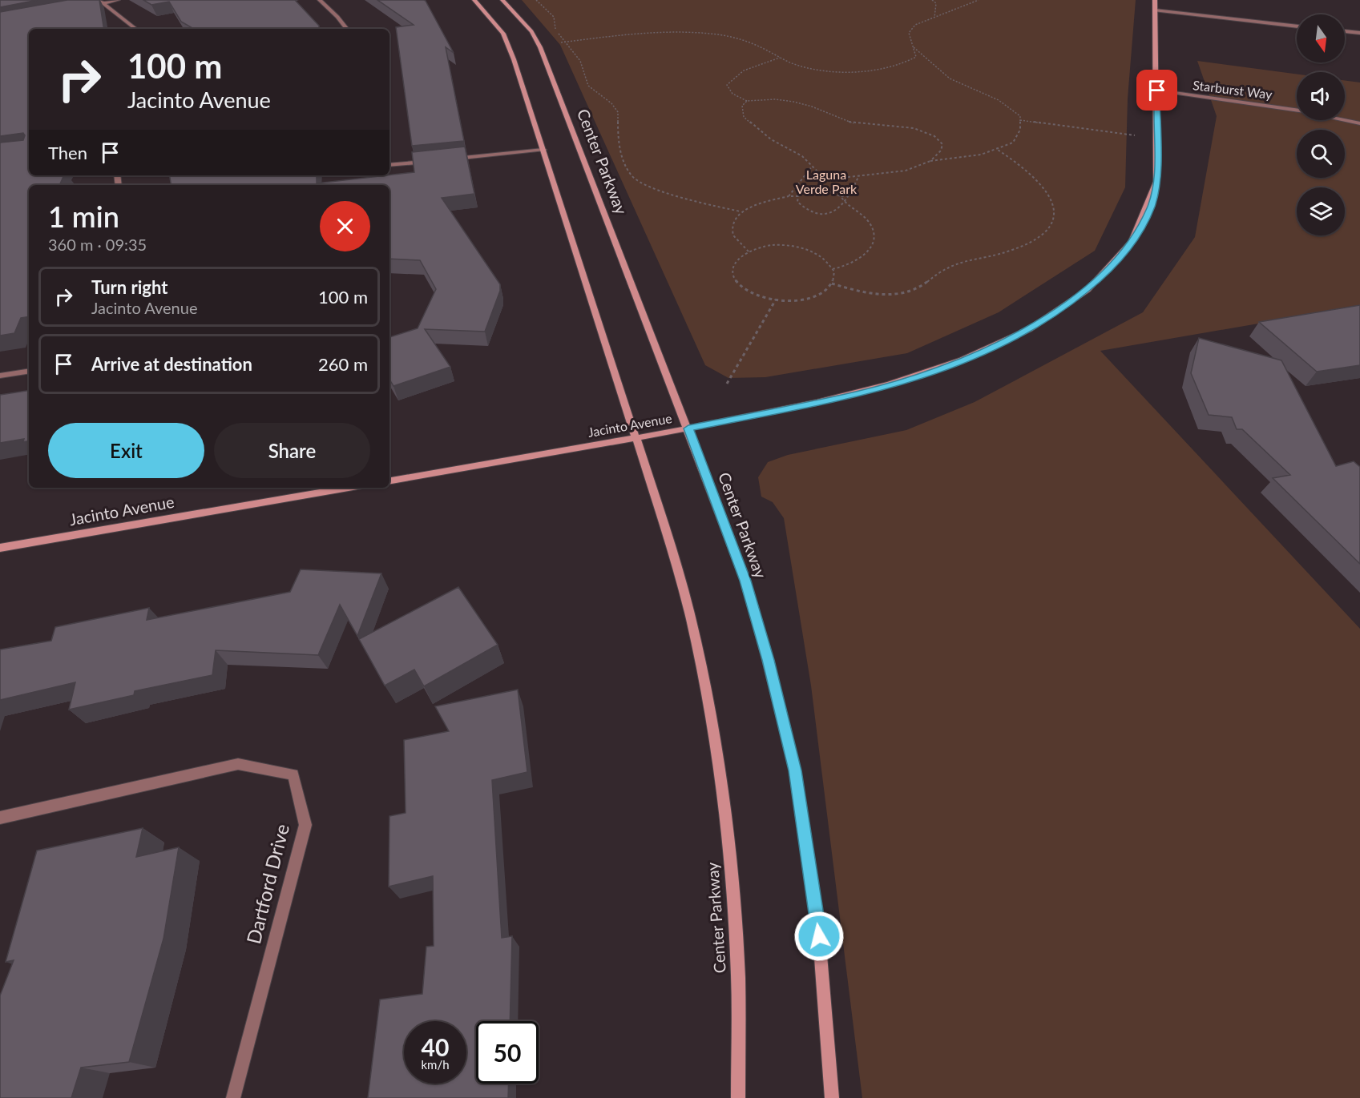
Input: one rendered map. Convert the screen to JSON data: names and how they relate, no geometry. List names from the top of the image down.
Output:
{
  "streets": {
    "main road": ["Center Parkway", "Jacinto Avenue"],
    "street": ["Starburst Way", "Dartford Drive"]
  },
  "crossings": [
    ["Starburst Way", "Jacinto Avenue"],
    ["Center Parkway", "Jacinto Avenue"]
  ],
  "parks": ["Laguna Verde Park"],
  "north": "bottom",
  "page": {
    "turn": ["100 m", "Jacinto Avenue"],
    "then": "Then",
    "heading": ["1 min", "360 m · 09:35"],
    "list": [
      {
        "name": "Turn right",
        "note": "Jacinto Avenue",
        "value": "100 m"
      },
      {
        "name": "Arrive at destination",
        "value": "260 m"
      }
    ],
    "buttons": ["Exit", "Share"],
    "speed": "40 km/h",
    "limit": "50"
  }
}
